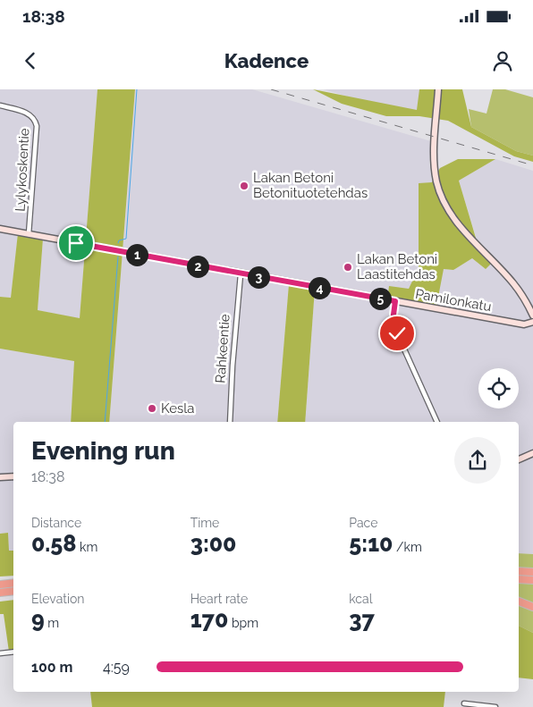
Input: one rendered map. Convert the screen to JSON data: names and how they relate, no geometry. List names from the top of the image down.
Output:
{
  "streets": {
    "street": ["Lylykoskentie", "Pamilonkatu", "Rahkeentie"]
  },
  "crossings": [
    ["Lylykoskentie", "Pamilonkatu"],
    ["Pamilonkatu", "Rahkeentie"]
  ],
  "places": ["Lakan Betoni Betonituotetehdas", "Lakan Betoni Laastitehdas", "Kesla"],
  "page": {
    "status": "18:38",
    "header": "Kadence",
    "pins": [
      "1",
      "2",
      "3",
      "4",
      "5"
    ],
    "heading": ["Evening run", "18:38"],
    "stats": [
      ["Distance", "0.58 km"],
      ["Time", "3:00"],
      ["Pace", "5:10 /km"],
      ["Elevation", "9 m"],
      ["Heart rate", "170 bpm"],
      ["kcal", "37"]
    ],
    "list": [
      {
        "name": "100 m",
        "note": "4:59"
      }
    ]
  }
}
